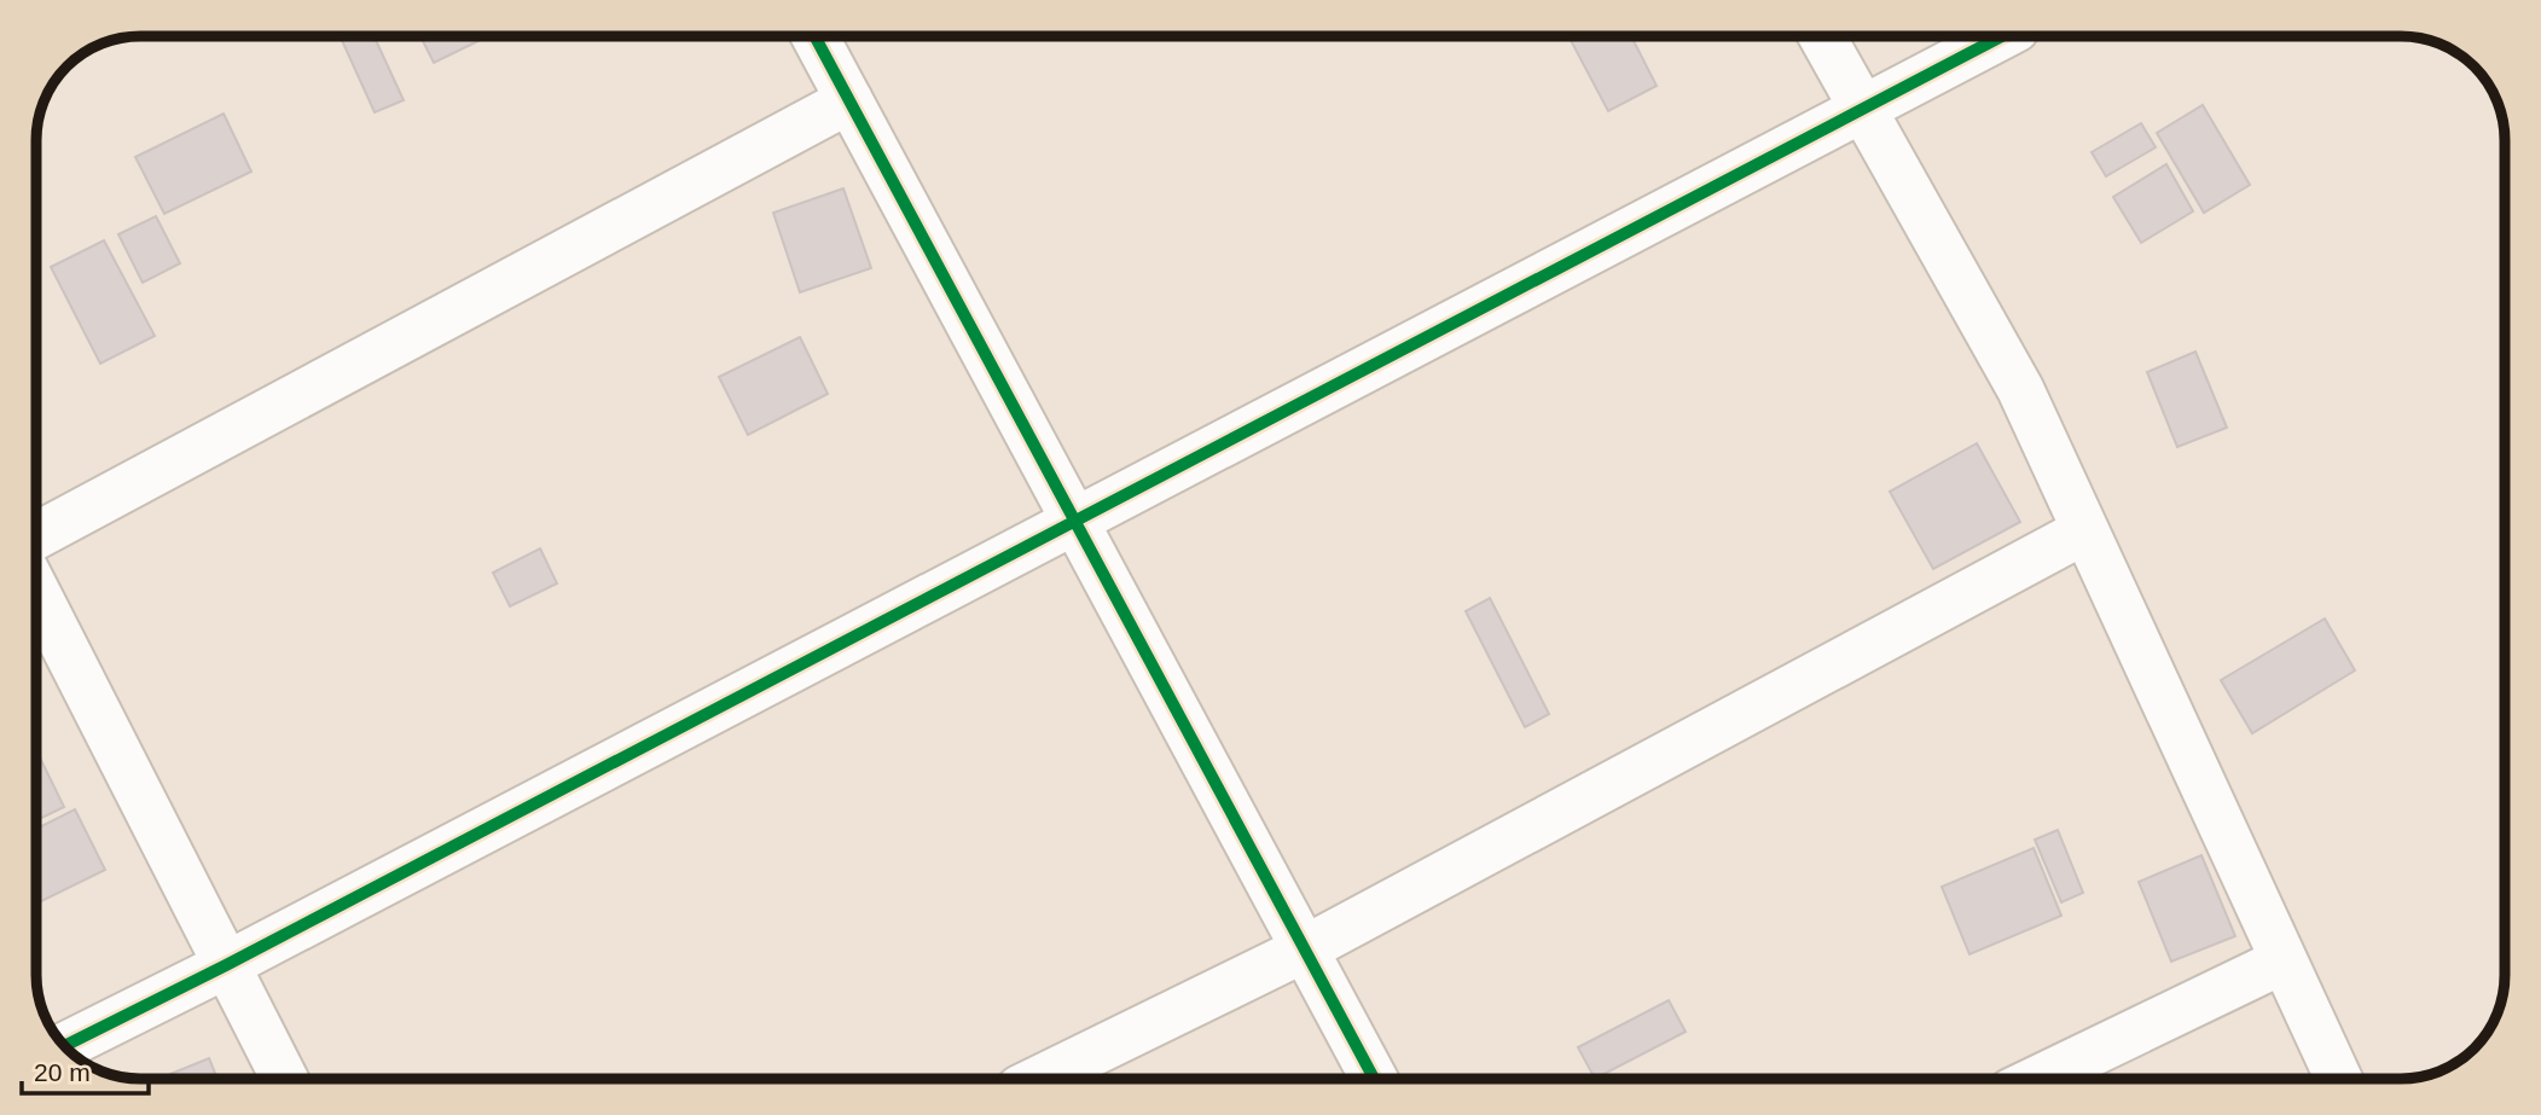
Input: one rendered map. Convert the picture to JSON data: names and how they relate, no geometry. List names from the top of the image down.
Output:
{
  "scale_bar": "20 m"
}
